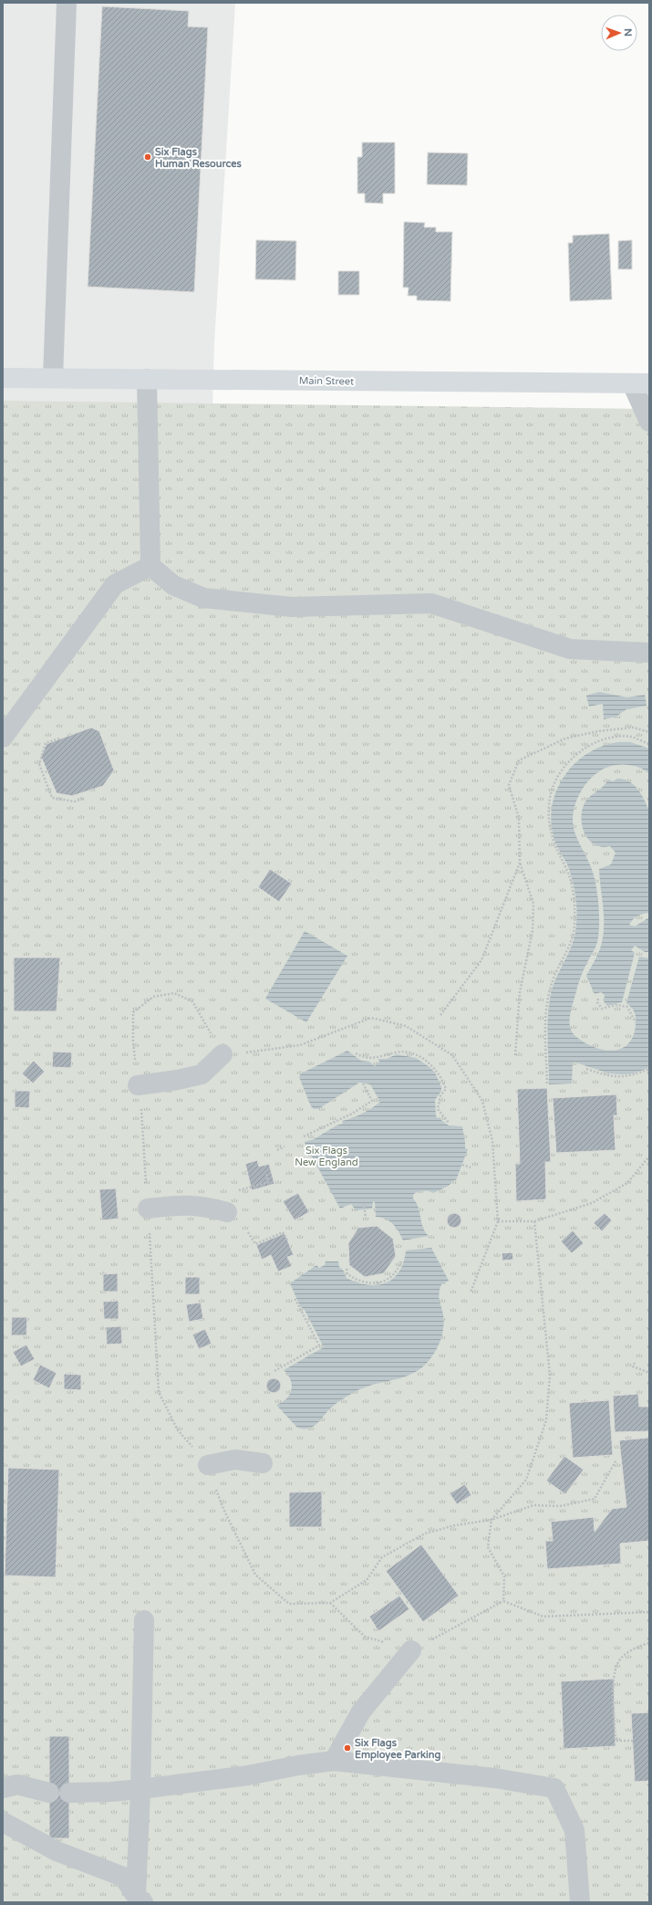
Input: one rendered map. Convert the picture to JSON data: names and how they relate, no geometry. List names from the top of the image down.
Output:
{
  "streets": {
    "main road": ["Main Street"]
  },
  "parks": ["Six Flags New England"],
  "places": ["Six Flags Human Resources", "Six Flags Employee Parking"],
  "north": "right"
}
